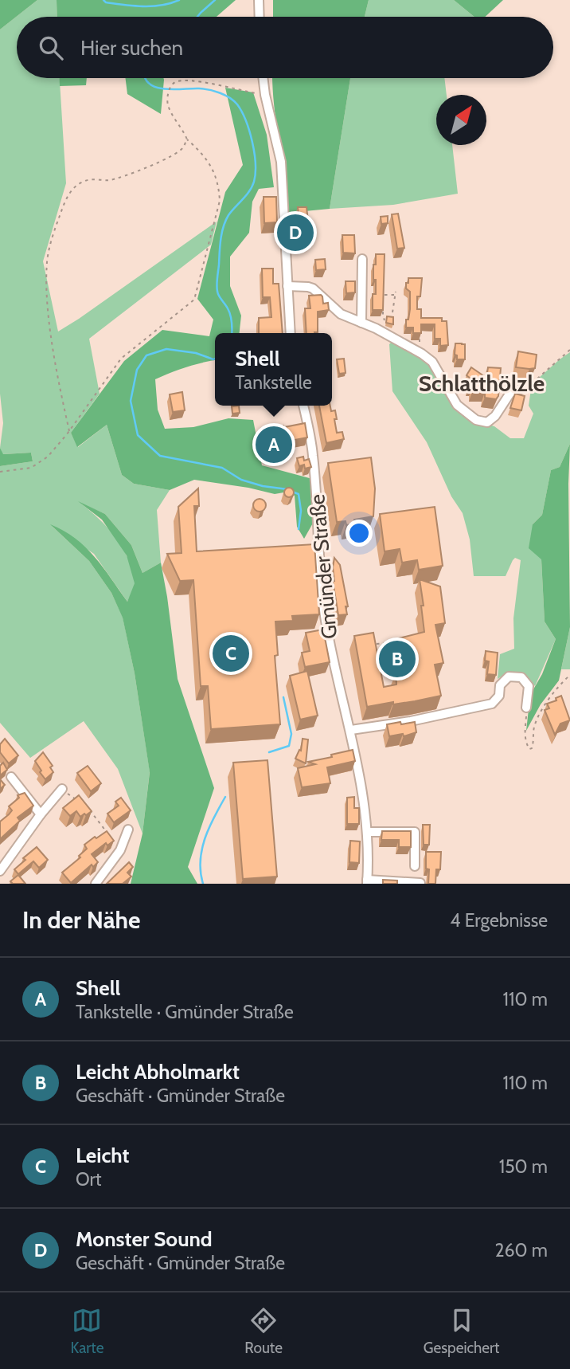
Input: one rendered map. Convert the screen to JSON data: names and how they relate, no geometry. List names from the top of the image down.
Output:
{
  "streets": {
    "street": ["Gmünder Straße"]
  },
  "districts": ["Schlatthölzle"],
  "north": "top right",
  "page": {
    "search": "Hier suchen",
    "pins": [
      "D",
      "A",
      "C",
      "B"
    ],
    "popup": ["Shell", "Tankstelle"],
    "heading": ["In der Nähe", "4 Ergebnisse"],
    "list": [
      {
        "mark": "A",
        "name": "Shell",
        "note": "Tankstelle · Gmünder Straße",
        "value": "110 m"
      },
      {
        "mark": "B",
        "name": "Leicht Abholmarkt",
        "note": "Geschäft · Gmünder Straße",
        "value": "110 m"
      },
      {
        "mark": "C",
        "name": "Leicht",
        "note": "Ort",
        "value": "150 m"
      },
      {
        "mark": "D",
        "name": "Monster Sound",
        "note": "Geschäft · Gmünder Straße",
        "value": "260 m"
      }
    ],
    "nav": ["Karte", "Route", "Gespeichert"]
  }
}
